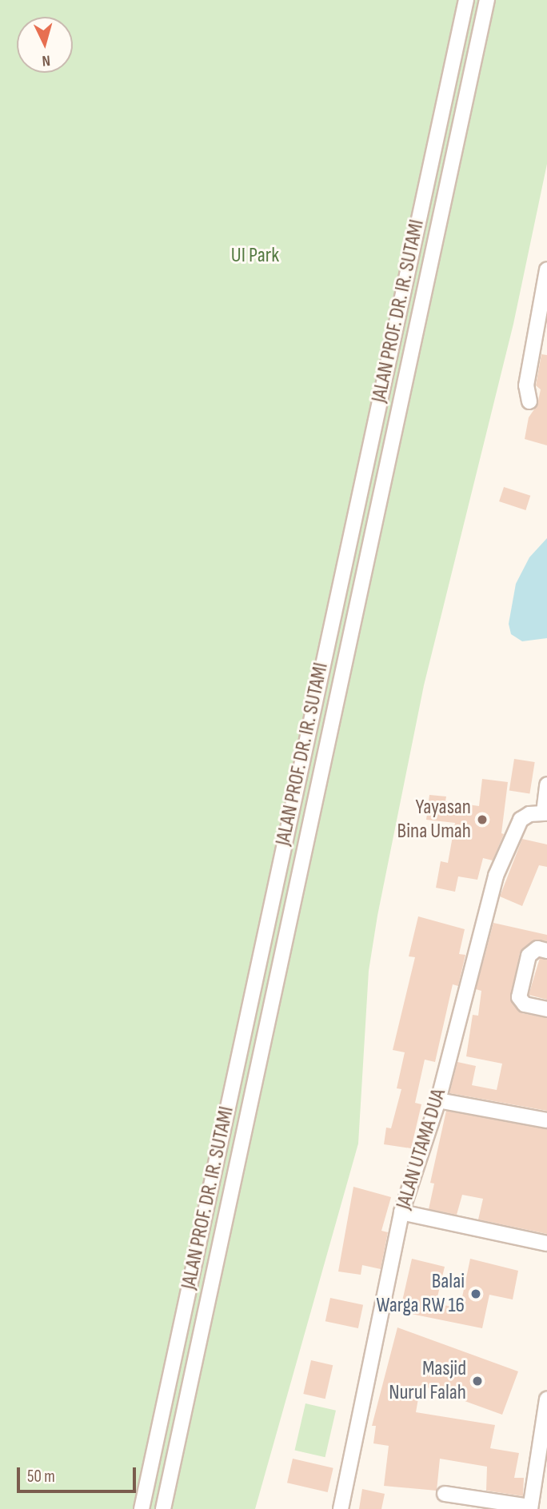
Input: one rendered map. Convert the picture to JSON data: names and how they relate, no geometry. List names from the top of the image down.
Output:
{
  "streets": {
    "street": ["JALAN PROF. DR. IR. SUTAMI", "JALAN UTAMA DUA"]
  },
  "parks": ["UI Park"],
  "places": ["Yayasan Bina Umah", "Balai Warga RW 16", "Masjid Nurul Falah"],
  "scale_bar": "50 m",
  "north": "bottom"
}
